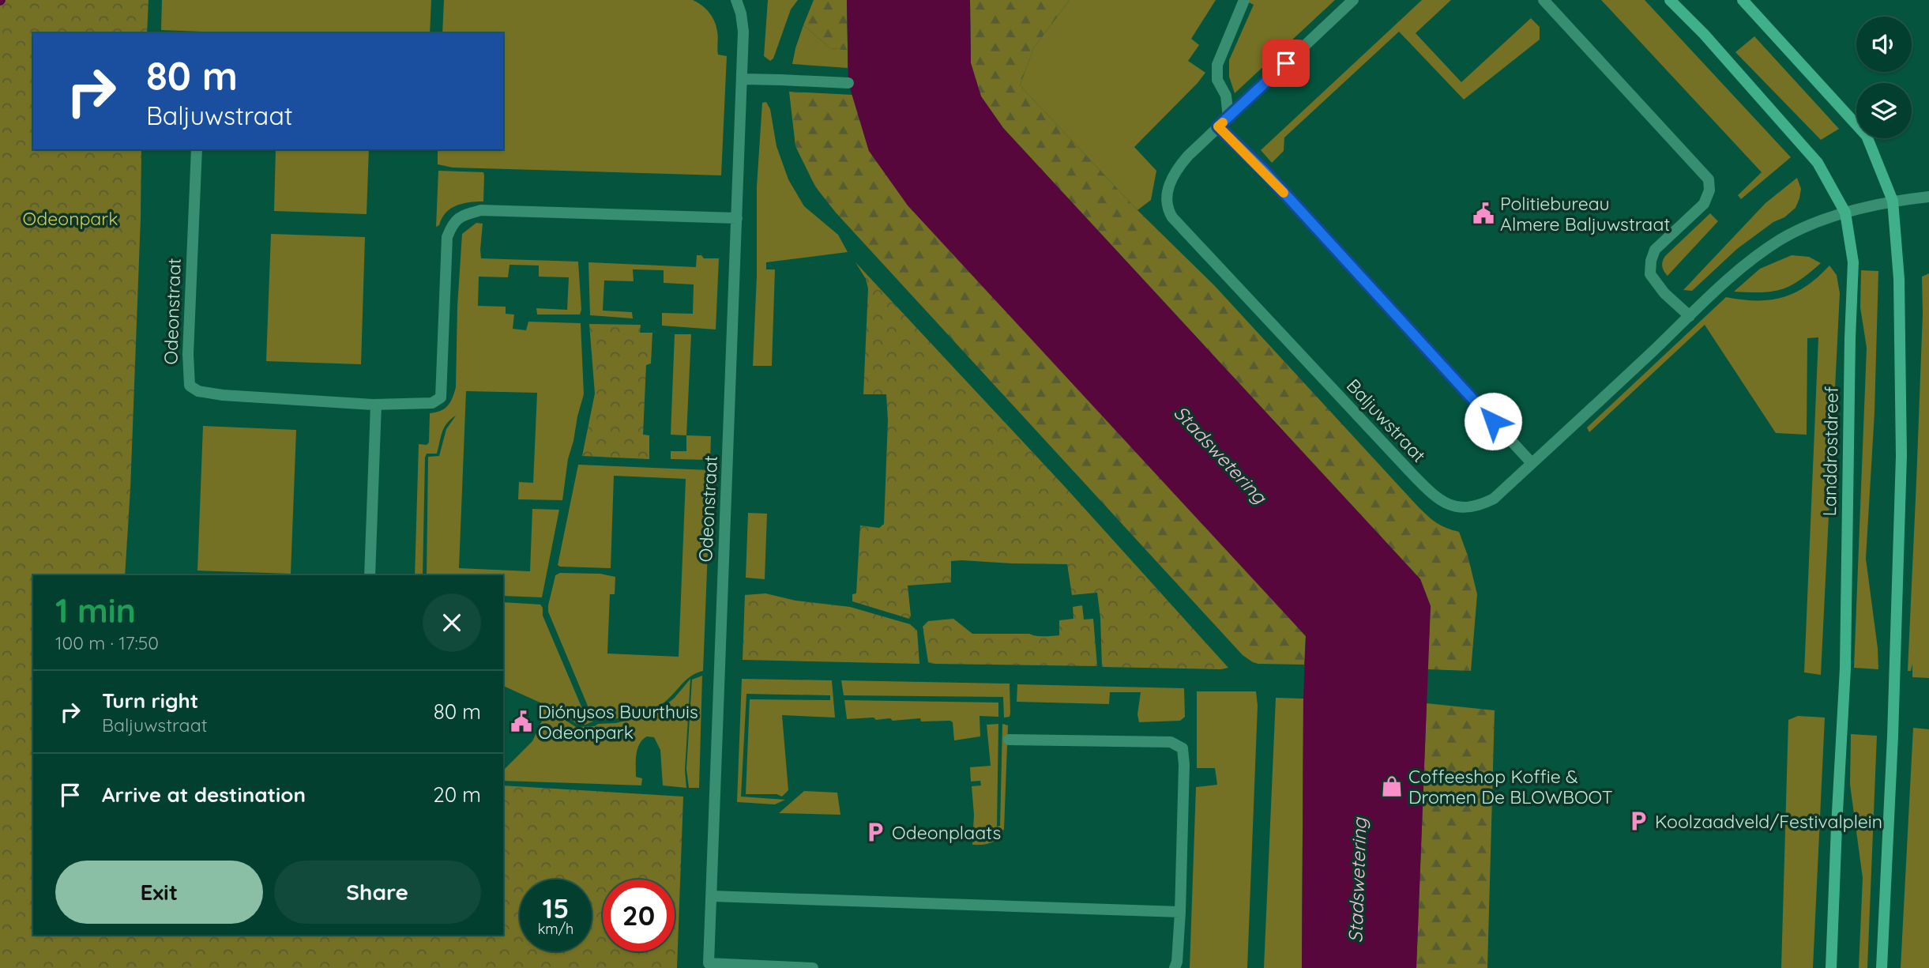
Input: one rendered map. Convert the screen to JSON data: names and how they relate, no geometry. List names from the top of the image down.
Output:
{
  "streets": {
    "main road": ["Landdrostdreef"],
    "street": ["Odeonstraat", "Baljuwstraat"]
  },
  "crossings": [
    ["Baljuwstraat", "Landdrostdreef"]
  ],
  "water": ["Stadswetering"],
  "parks": ["Odeonpark"],
  "places": {
    "public building": ["Politiebureau Almere Baljuwstraat", "Diónysos Buurthuis Odeonpark"],
    "shop": ["Coffeeshop Koffie & Dromen De BLOWBOOT"],
    "parking": ["Koolzaadveld/Festivalplein", "Odeonplaats"]
  },
  "page": {
    "turn": ["80 m", "Baljuwstraat"],
    "heading": ["1 min", "100 m · 17:50"],
    "list": [
      {
        "name": "Turn right",
        "note": "Baljuwstraat",
        "value": "80 m"
      },
      {
        "name": "Arrive at destination",
        "value": "20 m"
      }
    ],
    "buttons": ["Exit", "Share"],
    "speed": "15 km/h",
    "limit": "20"
  }
}
